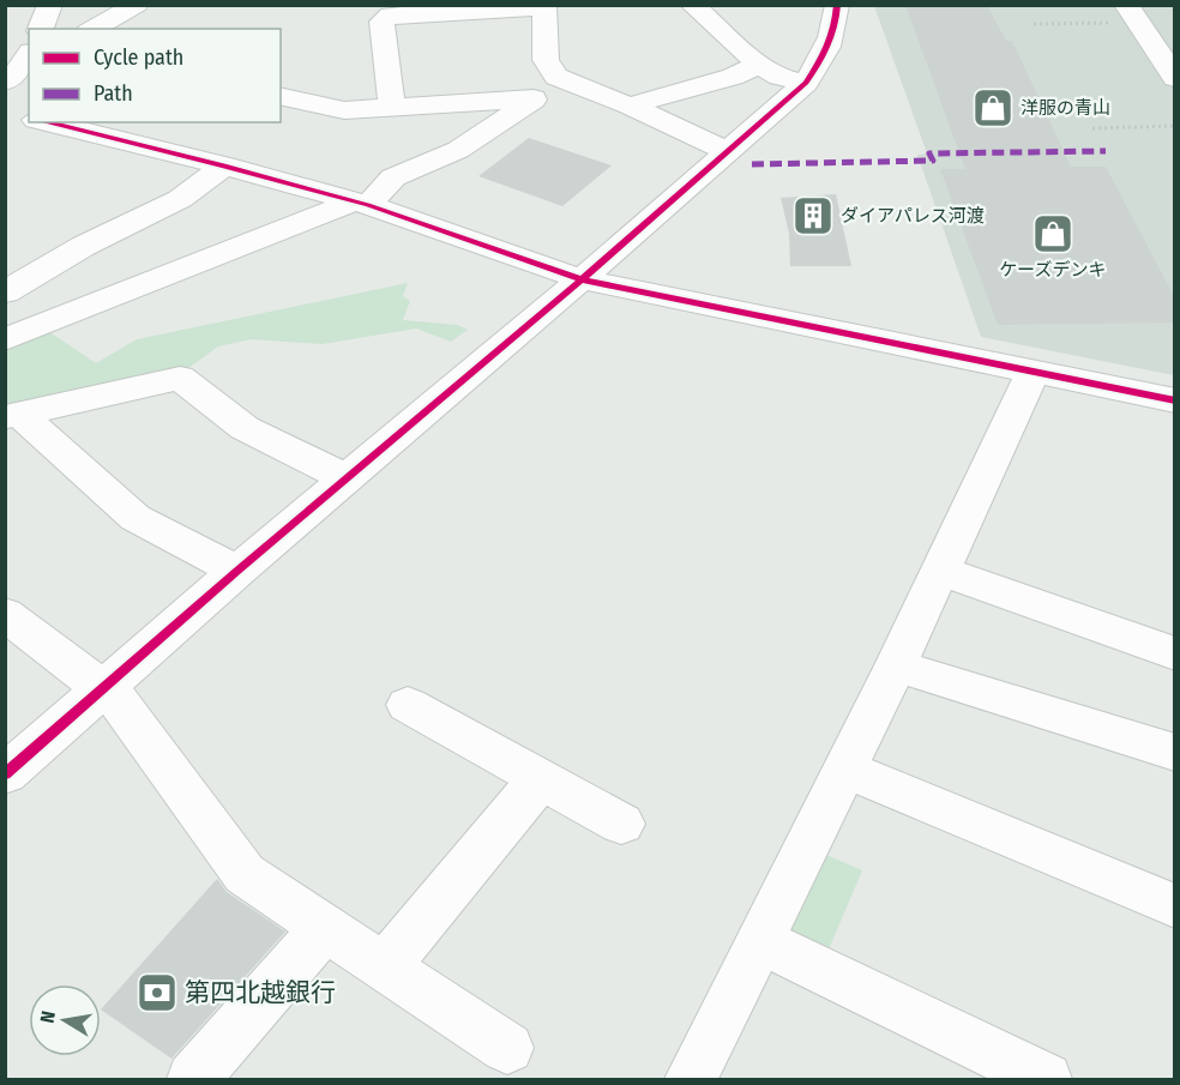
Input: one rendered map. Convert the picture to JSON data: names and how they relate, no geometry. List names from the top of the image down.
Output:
{
  "places": {
    "shop": ["洋服の青山", "ケーズデンキ"],
    "building": ["ダイアパレス河渡"],
    "bank": ["第四北越銀行"]
  },
  "legend": ["Cycle path", "Path"],
  "north": "left"
}
